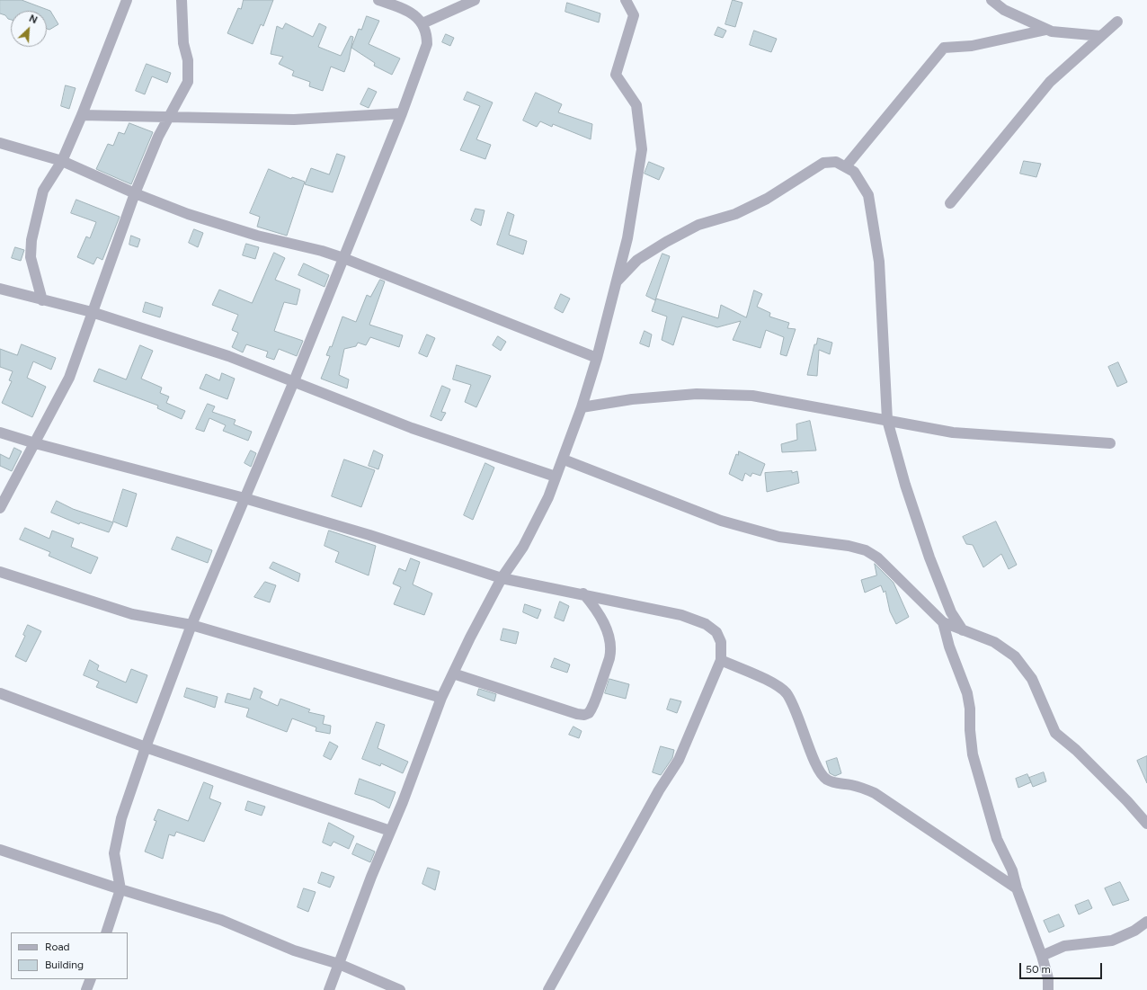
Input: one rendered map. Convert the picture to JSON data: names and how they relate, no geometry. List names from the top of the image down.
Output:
{
  "legend": ["Road", "Building"],
  "scale_bar": "50 m",
  "north": "top right"
}
